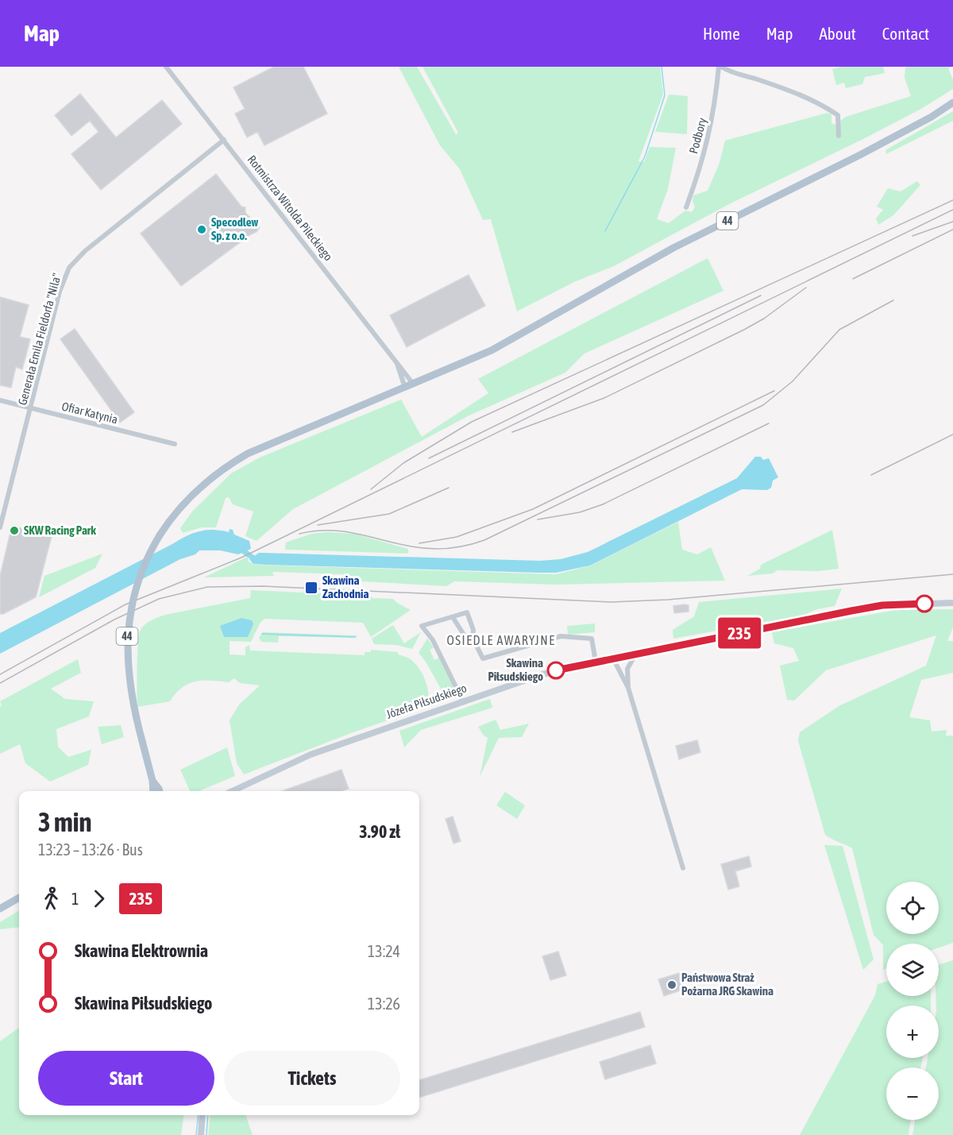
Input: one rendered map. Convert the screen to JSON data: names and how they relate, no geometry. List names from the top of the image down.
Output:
{
  "streets": {
    "main road": ["44", "Józefa Piłsudskiego"],
    "street": [
      "Podbory",
      "Rotmistrza Witolda Pileckiego",
      "Generała Emila Fieldorfa \"Nila\"",
      "Ofiar Katynia"
    ]
  },
  "crossings": [
    ["Rotmistrza Witolda Pileckiego", "44"],
    ["Rotmistrza Witolda Pileckiego", "Generała Emila Fieldorfa \"Nila\""],
    ["Generała Emila Fieldorfa \"Nila\"", "Ofiar Katynia"]
  ],
  "districts": ["OSIEDLE AWARYJNE"],
  "places": {
    "other": [
      "Specodlew Sp. z o.o.",
      "SKW Racing Park",
      "Skawina Piłsudskiego",
      "Państwowa Straż Pożarna JRG Skawina"
    ],
    "transit": ["Skawina Zachodnia"]
  },
  "lines": ["bus line 235"],
  "page": {
    "header": "Map",
    "nav": [
      "Home",
      "Map",
      "About",
      "Contact"
    ],
    "on_map": "235",
    "heading": ["3 min", "13:23 – 13:26 · Bus", "3.90 zł"],
    "legs": ["1", "235"],
    "map_buttons": ["+", "−"],
    "list": [
      {
        "name": "Skawina Elektrownia",
        "value": "13:24"
      },
      {
        "name": "Skawina Piłsudskiego",
        "value": "13:26"
      }
    ],
    "buttons": ["Start", "Tickets"]
  }
}
